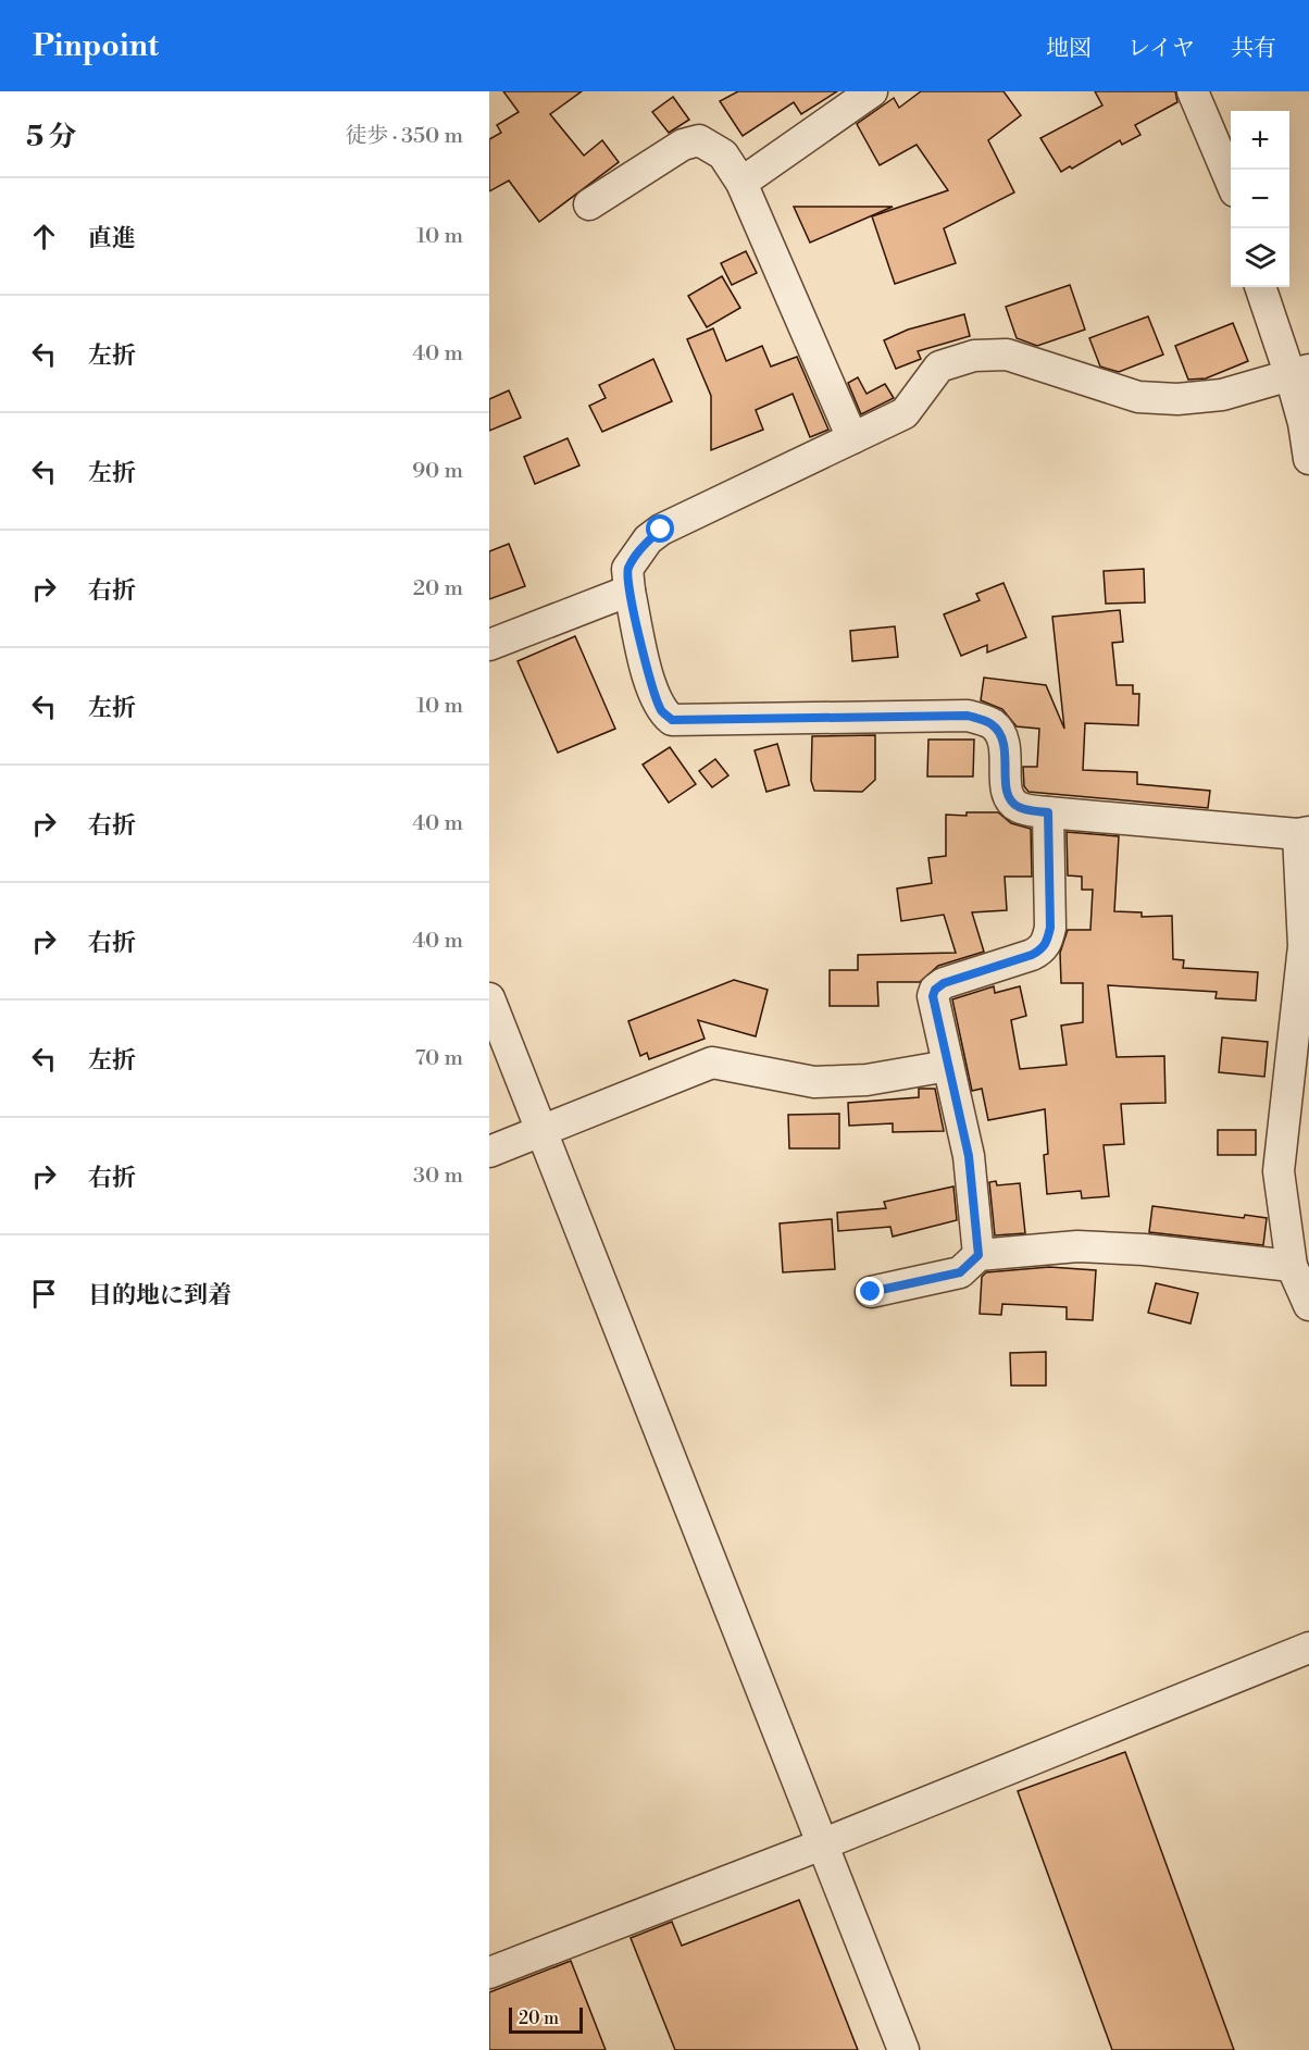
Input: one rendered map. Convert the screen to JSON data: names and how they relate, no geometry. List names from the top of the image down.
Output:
{
  "scale_bar": "20 m",
  "page": {
    "header": "Pinpoint",
    "nav": ["地図", "レイヤ", "共有"],
    "heading": ["5 分", "徒歩 · 350 m"],
    "map_buttons": ["+", "−"],
    "list": [
      ["直進", "10 m"],
      ["左折", "40 m"],
      ["左折", "90 m"],
      ["右折", "20 m"],
      ["左折", "10 m"],
      ["右折", "40 m"],
      ["右折", "40 m"],
      ["左折", "70 m"],
      ["右折", "30 m"],
      "目的地に到着"
    ],
    "scale": "20 m"
  }
}
